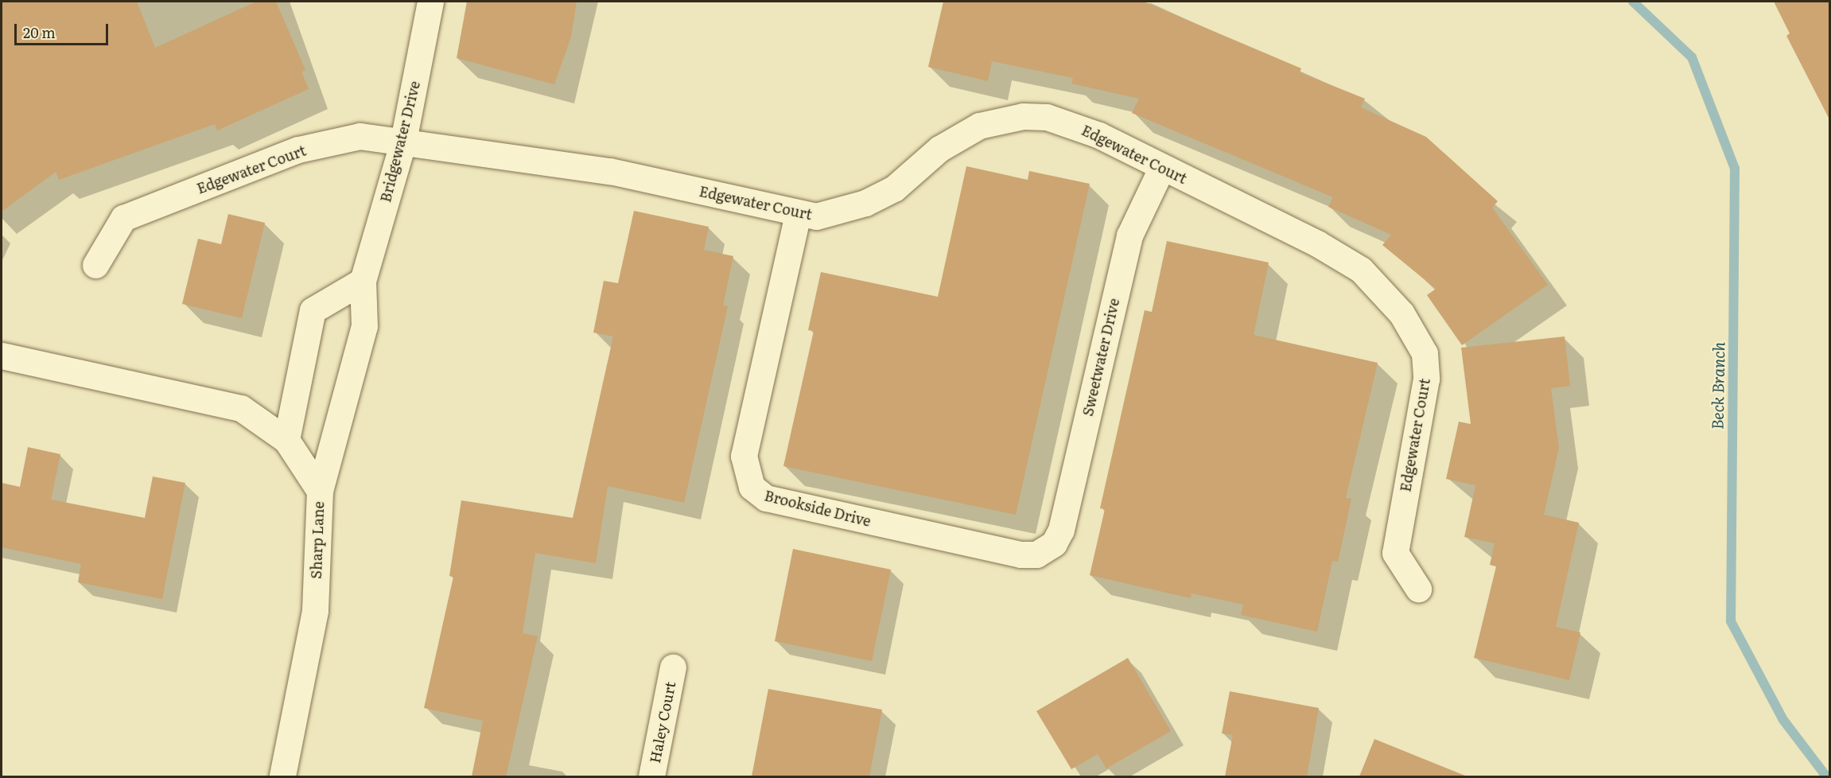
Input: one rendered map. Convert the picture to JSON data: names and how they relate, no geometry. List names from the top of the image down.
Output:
{
  "streets": {
    "street": [
      "Bridgewater Drive",
      "Edgewater Court",
      "Sweetwater Drive",
      "Brookside Drive",
      "Sharp Lane",
      "Haley Court"
    ]
  },
  "crossings": [
    ["Bridgewater Drive", "Edgewater Court"],
    ["Bridgewater Drive", "Sharp Lane"],
    ["Edgewater Court", "Sweetwater Drive"],
    ["Edgewater Court", "Brookside Drive"],
    ["Sweetwater Drive", "Brookside Drive"]
  ],
  "water": ["Beck Branch"],
  "scale_bar": "20 m"
}
